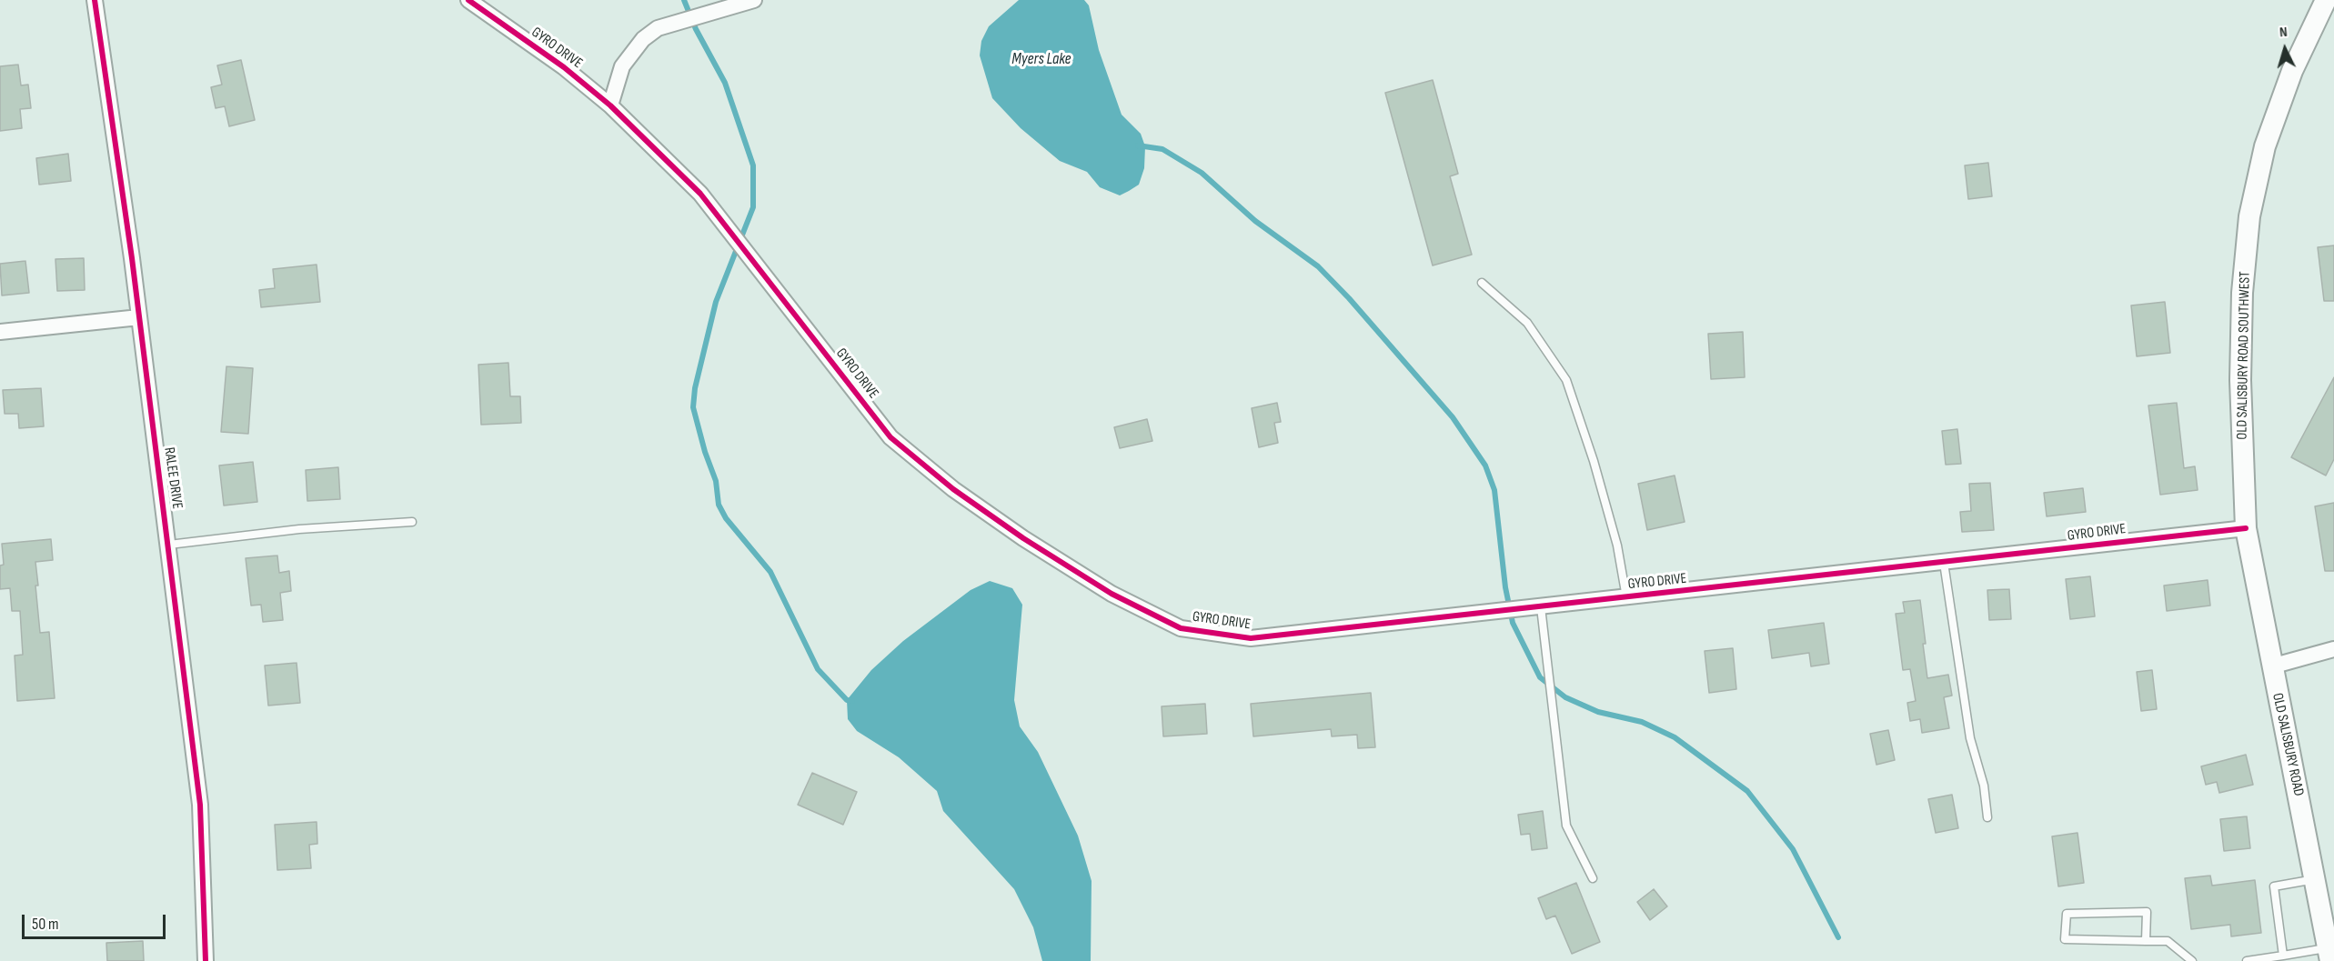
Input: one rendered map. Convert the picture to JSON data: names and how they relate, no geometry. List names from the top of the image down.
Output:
{
  "streets": {
    "main road": ["OLD SALISBURY ROAD SOUTHWEST", "OLD SALISBURY ROAD"],
    "street": ["GYRO DRIVE", "RALEE DRIVE"]
  },
  "crossings": [
    ["GYRO DRIVE", "OLD SALISBURY ROAD SOUTHWEST"],
    ["GYRO DRIVE", "OLD SALISBURY ROAD"],
    ["OLD SALISBURY ROAD SOUTHWEST", "OLD SALISBURY ROAD"]
  ],
  "water": ["Myers Lake"],
  "scale_bar": "50 m",
  "north": "top"
}
